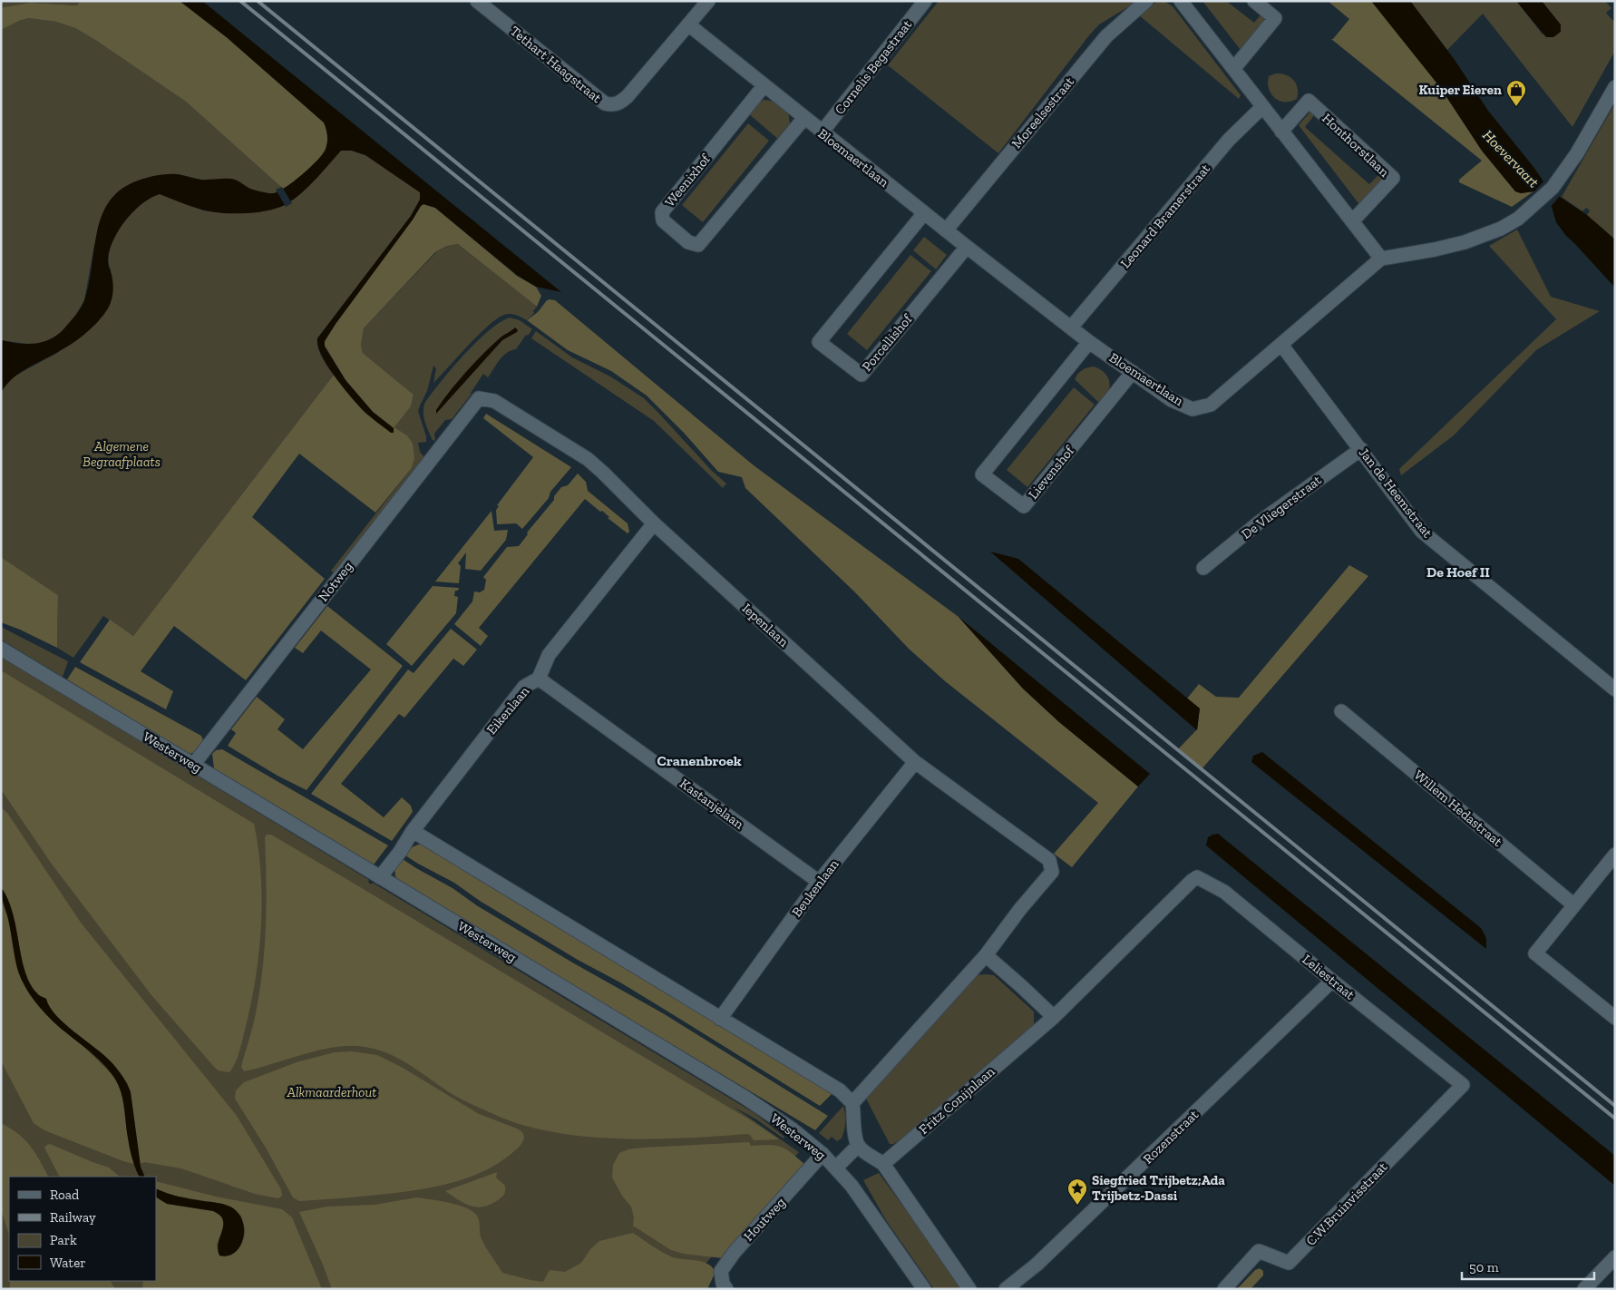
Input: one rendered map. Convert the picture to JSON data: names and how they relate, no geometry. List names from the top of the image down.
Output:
{
  "streets": {
    "street": [
      "Tethart Haagstraat",
      "Cornelis Begastraat",
      "Moreelsestraat",
      "Honthorstlaan",
      "Bloemaertlaan",
      "Weenixhof",
      "Leonard Bramerstraat",
      "Porcellishof",
      "Lievenshof",
      "Jan de Heemstraat",
      "De Vliegerstraat",
      "Notweg",
      "Iepenlaan",
      "Eikenlaan",
      "Westerweg",
      "Kastanjelaan",
      "Willem Hedastraat",
      "Beukenlaan",
      "Leliestraat",
      "Fritz Conijnlaan",
      "Rozenstraat",
      "C.W.Bruinvisstraat",
      "Houtweg"
    ]
  },
  "crossings": [
    ["Tethart Haagstraat", "Bloemaertlaan"],
    ["Cornelis Begastraat", "Bloemaertlaan"],
    ["Moreelsestraat", "Bloemaertlaan"],
    ["Bloemaertlaan", "Weenixhof"],
    ["Bloemaertlaan", "Leonard Bramerstraat"],
    ["Bloemaertlaan", "Porcellishof"],
    ["Bloemaertlaan", "Lievenshof"],
    ["Bloemaertlaan", "Jan de Heemstraat"],
    ["Jan de Heemstraat", "De Vliegerstraat"],
    ["Notweg", "Iepenlaan"],
    ["Notweg", "Westerweg"],
    ["Iepenlaan", "Eikenlaan"],
    ["Iepenlaan", "Beukenlaan"],
    ["Eikenlaan", "Westerweg"],
    ["Eikenlaan", "Kastanjelaan"],
    ["Westerweg", "Houtweg"],
    ["Kastanjelaan", "Beukenlaan"],
    ["Leliestraat", "Fritz Conijnlaan"],
    ["Leliestraat", "Rozenstraat"],
    ["Leliestraat", "C.W.Bruinvisstraat"]
  ],
  "districts": ["De Hoef II", "Cranenbroek"],
  "water": ["Hoevervaart"],
  "parks": ["Algemene Begraafplaats", "Alkmaarderhout"],
  "places": {
    "shop": ["Kuiper Eieren"],
    "place": ["Siegfried Trijbetz;Ada Trijbetz-Dassi"]
  },
  "legend": [
    "Road",
    "Railway",
    "Park",
    "Water"
  ],
  "scale_bar": "50 m"
}
